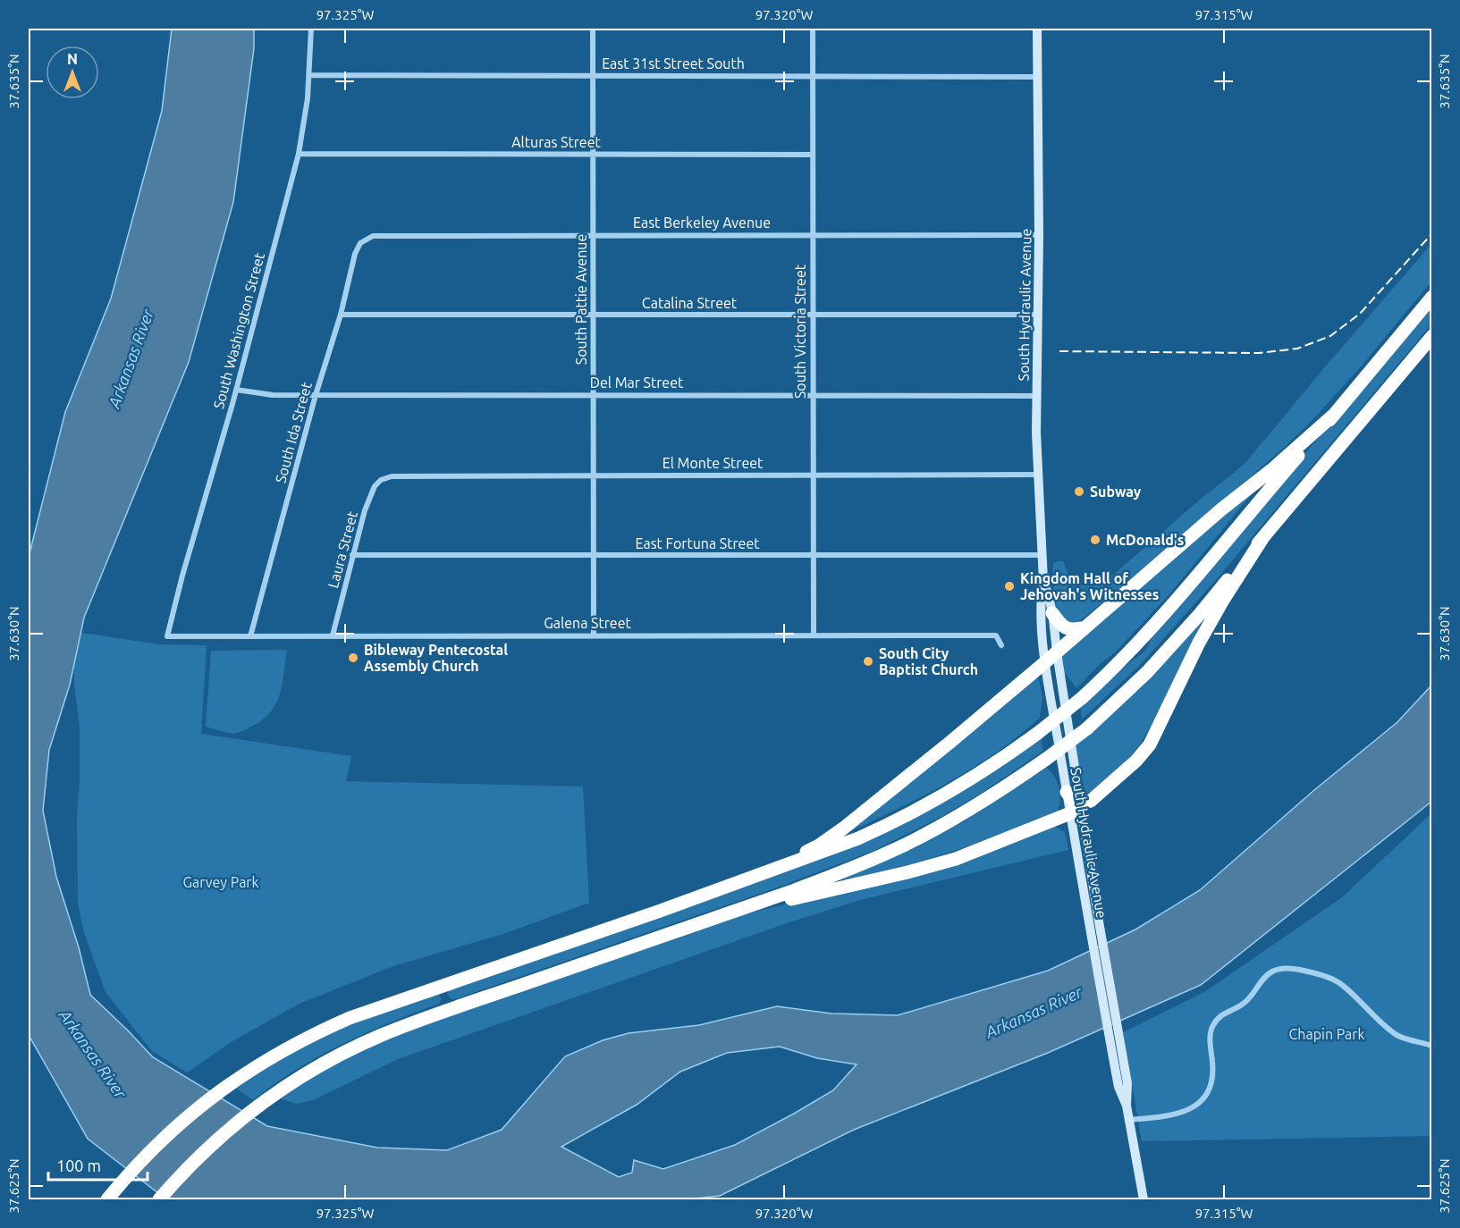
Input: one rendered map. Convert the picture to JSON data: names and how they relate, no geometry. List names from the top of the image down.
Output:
{
  "streets": {
    "street": [
      "East 31st Street South",
      "Alturas Street",
      "East Berkeley Avenue",
      "South Pattie Avenue",
      "Catalina Street",
      "South Hydraulic Avenue",
      "South Washington Street",
      "South Victoria Street",
      "Del Mar Street",
      "South Ida Street",
      "El Monte Street",
      "East Fortuna Street",
      "Laura Street",
      "Galena Street"
    ]
  },
  "crossings": [
    ["East 31st Street South", "South Pattie Avenue"],
    ["East 31st Street South", "South Hydraulic Avenue"],
    ["East 31st Street South", "South Washington Street"],
    ["East 31st Street South", "South Victoria Street"],
    ["Alturas Street", "South Pattie Avenue"],
    ["Alturas Street", "South Washington Street"],
    ["Alturas Street", "South Victoria Street"],
    ["East Berkeley Avenue", "South Pattie Avenue"],
    ["East Berkeley Avenue", "South Hydraulic Avenue"],
    ["East Berkeley Avenue", "South Victoria Street"],
    ["East Berkeley Avenue", "South Ida Street"],
    ["South Pattie Avenue", "Catalina Street"],
    ["South Pattie Avenue", "Del Mar Street"],
    ["South Pattie Avenue", "El Monte Street"],
    ["South Pattie Avenue", "East Fortuna Street"],
    ["South Pattie Avenue", "Galena Street"],
    ["Catalina Street", "South Hydraulic Avenue"],
    ["Catalina Street", "South Victoria Street"],
    ["Catalina Street", "South Ida Street"],
    ["South Hydraulic Avenue", "Del Mar Street"],
    ["South Hydraulic Avenue", "El Monte Street"],
    ["South Hydraulic Avenue", "East Fortuna Street"],
    ["South Washington Street", "Del Mar Street"],
    ["South Washington Street", "Galena Street"],
    ["South Victoria Street", "Del Mar Street"],
    ["South Victoria Street", "El Monte Street"],
    ["South Victoria Street", "East Fortuna Street"],
    ["South Victoria Street", "Galena Street"],
    ["Del Mar Street", "South Ida Street"],
    ["South Ida Street", "Galena Street"],
    ["El Monte Street", "Laura Street"],
    ["East Fortuna Street", "Laura Street"],
    ["Laura Street", "Galena Street"]
  ],
  "water": ["Arkansas River"],
  "parks": ["Garvey Park", "Chapin Park"],
  "places": [
    "Subway",
    "McDonald's",
    "Kingdom Hall of Jehovah's Witnesses",
    "Bibleway Pentecostal Assembly Church",
    "South City Baptist Church"
  ],
  "scale_bar": "100 m",
  "north": "top",
  "coordinates": [
    "97.325°W",
    "97.320°W",
    "97.315°W",
    "37.635°N",
    "37.630°N",
    "37.625°N"
  ]
}
